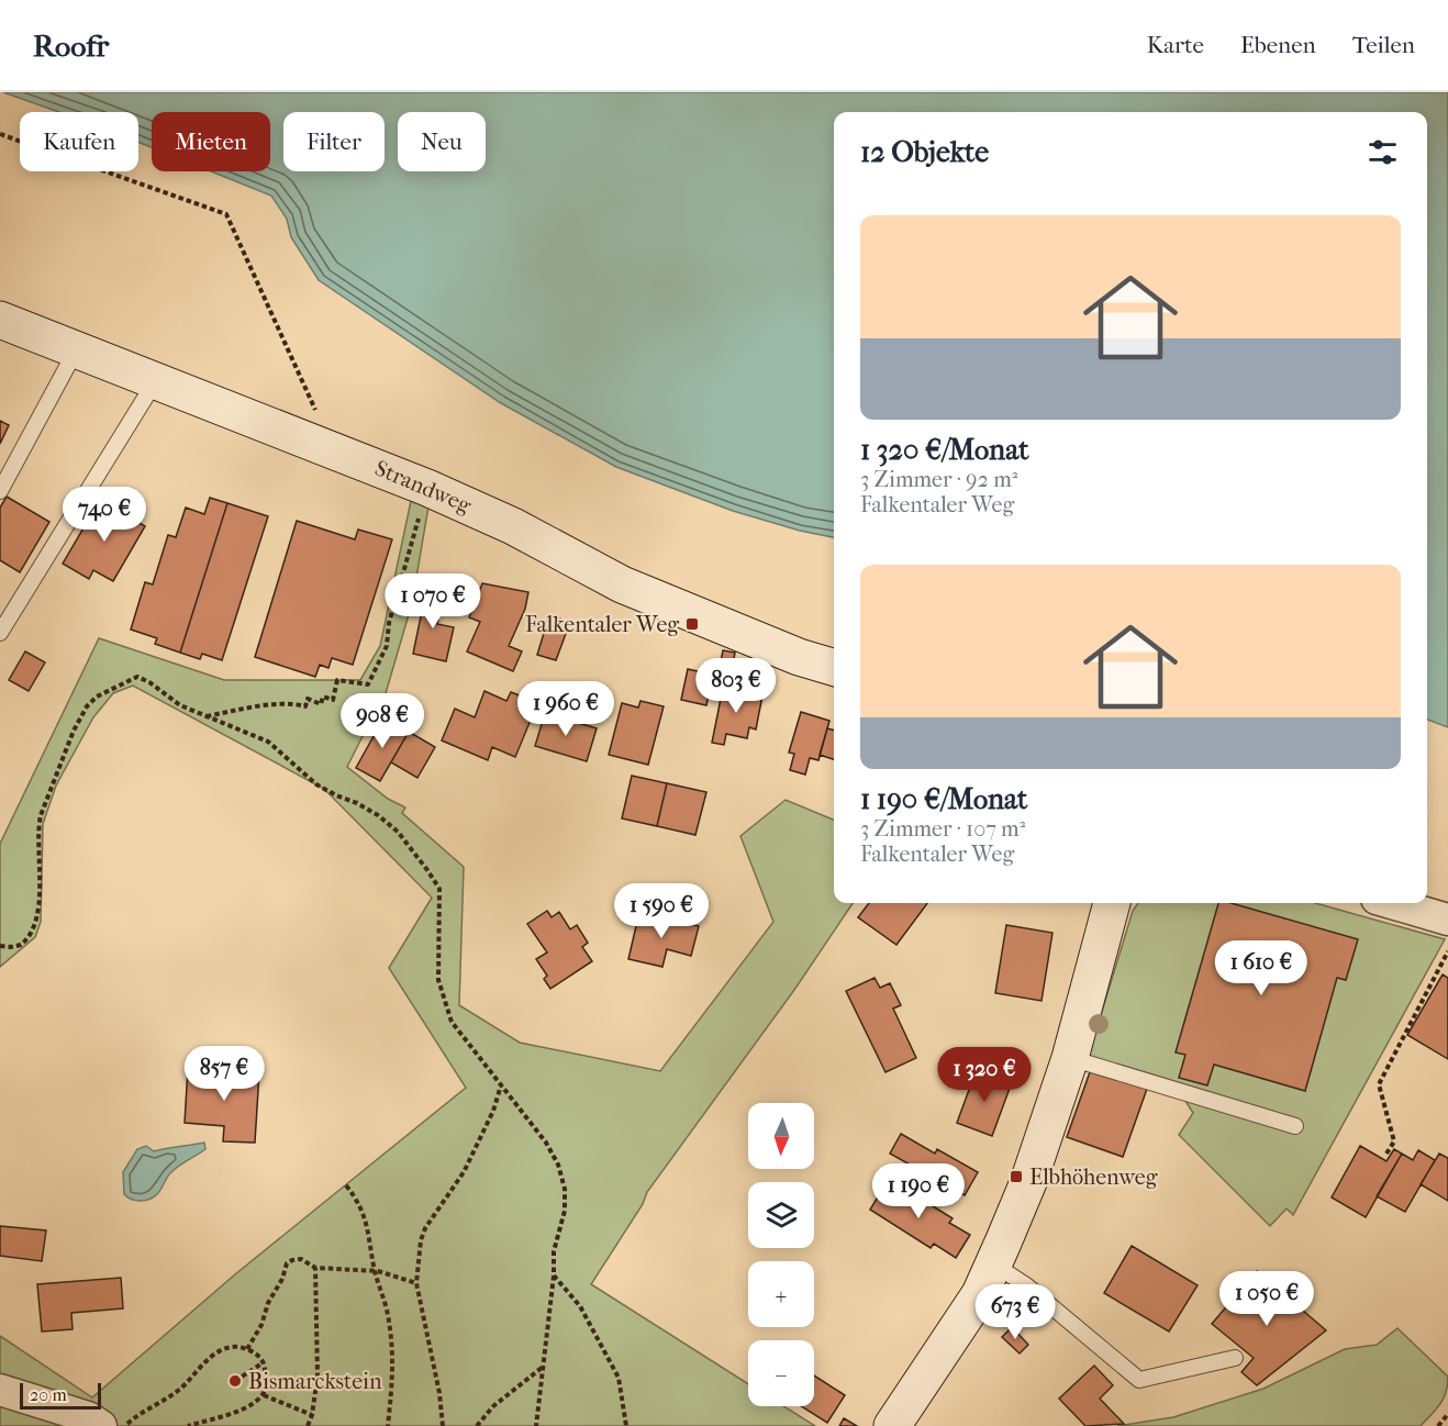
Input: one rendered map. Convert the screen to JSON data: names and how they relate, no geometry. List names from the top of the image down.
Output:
{
  "streets": {
    "street": ["Strandweg"]
  },
  "places": {
    "transit": ["Falkentaler Weg", "Elbhöhenweg"],
    "other": ["Bismarckstein"]
  },
  "scale_bar": "20 m",
  "north": "bottom",
  "page": {
    "header": "Roofr",
    "nav": ["Karte", "Ebenen", "Teilen"],
    "chip": [
      "Kaufen",
      "Mieten",
      "Filter",
      "Neu"
    ],
    "heading": "12 Objekte",
    "list": [
      {
        "name": "1 320 €/Monat",
        "note": "3 Zimmer · 92 m² · Falkentaler Weg"
      },
      {
        "name": "1 190 €/Monat",
        "note": "3 Zimmer · 107 m² · Falkentaler Weg"
      }
    ],
    "price": [
      "740 €",
      "1 070 €",
      "803 €",
      "1 960 €",
      "908 €",
      "1 590 €",
      "1 610 €",
      "857 €",
      "1 320 €",
      "1 190 €",
      "1 050 €",
      "673 €"
    ],
    "map_buttons": ["+", "−"],
    "scale": "20 m"
  }
}
